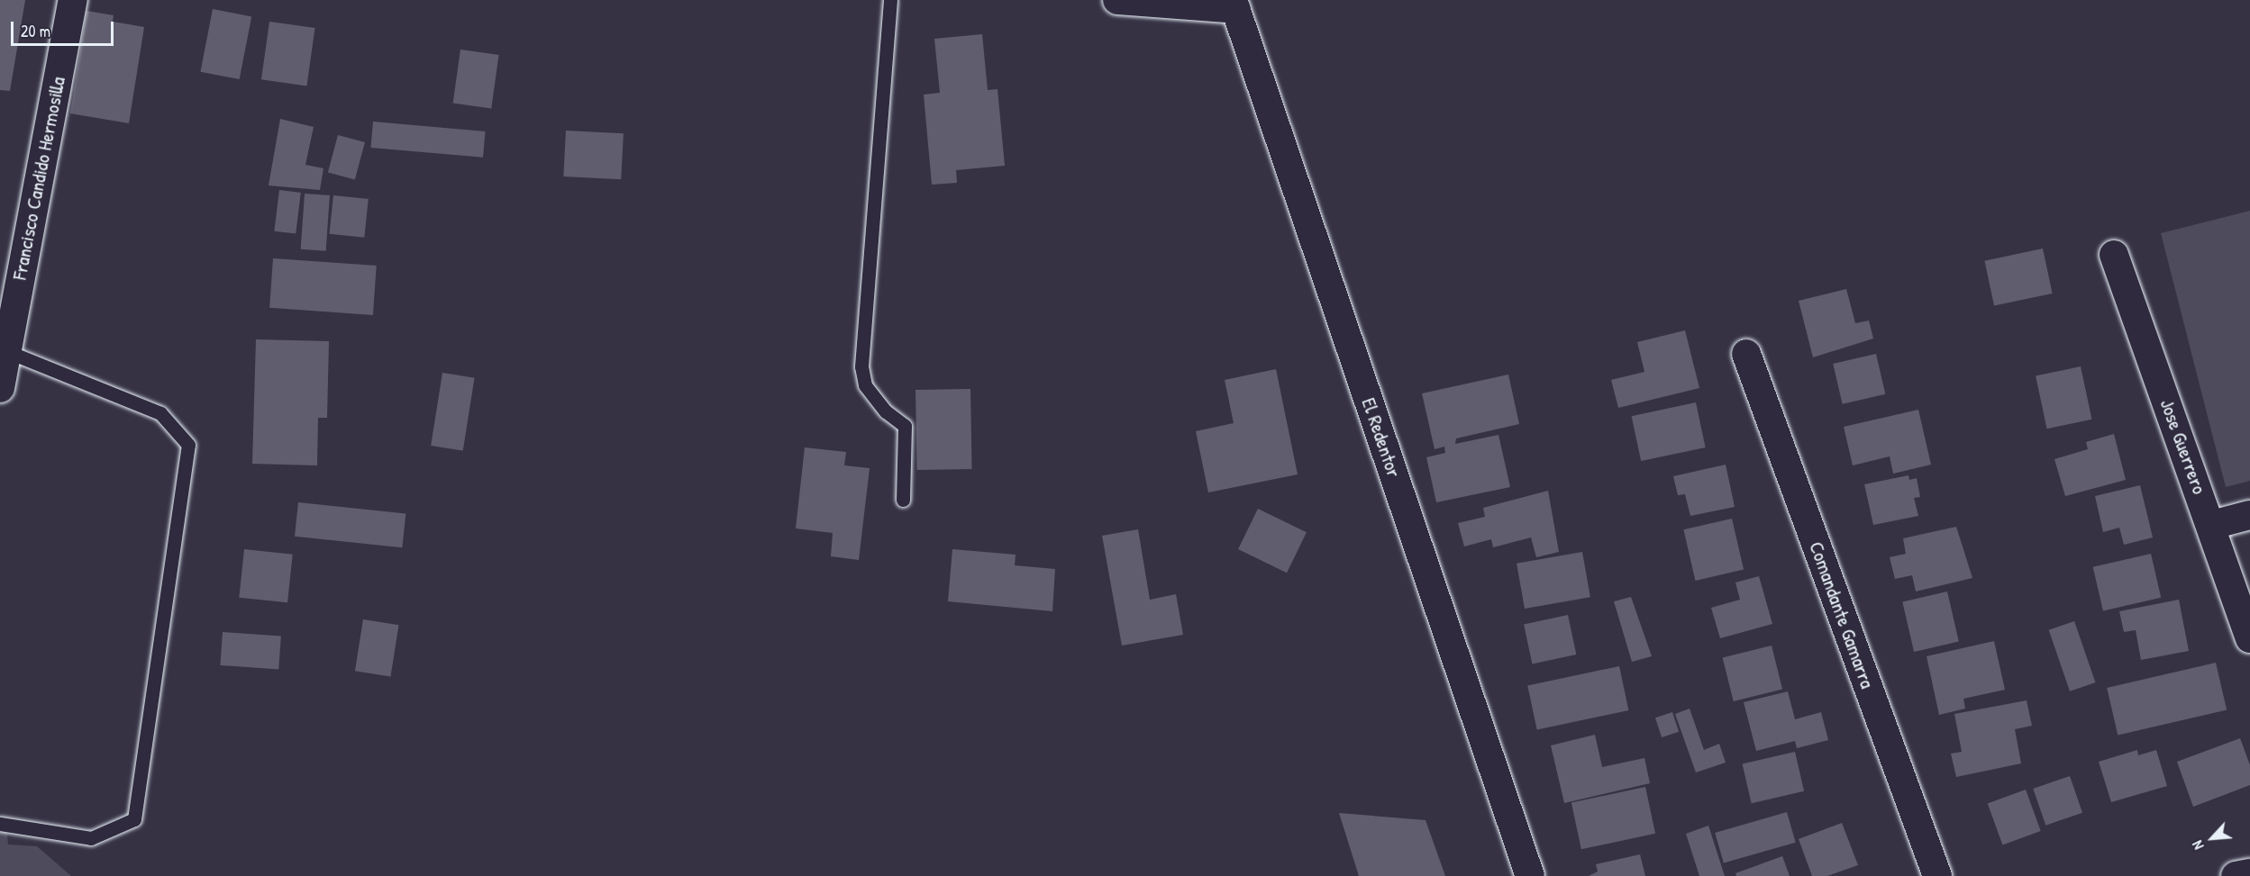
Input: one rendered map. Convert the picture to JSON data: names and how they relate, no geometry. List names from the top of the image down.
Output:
{
  "streets": {
    "street": [
      "Francisco Candido Hermosilla",
      "El Redentor",
      "Jose Guerrero",
      "Comandante Gamarra"
    ]
  },
  "scale_bar": "20 m",
  "north": "bottom left"
}
